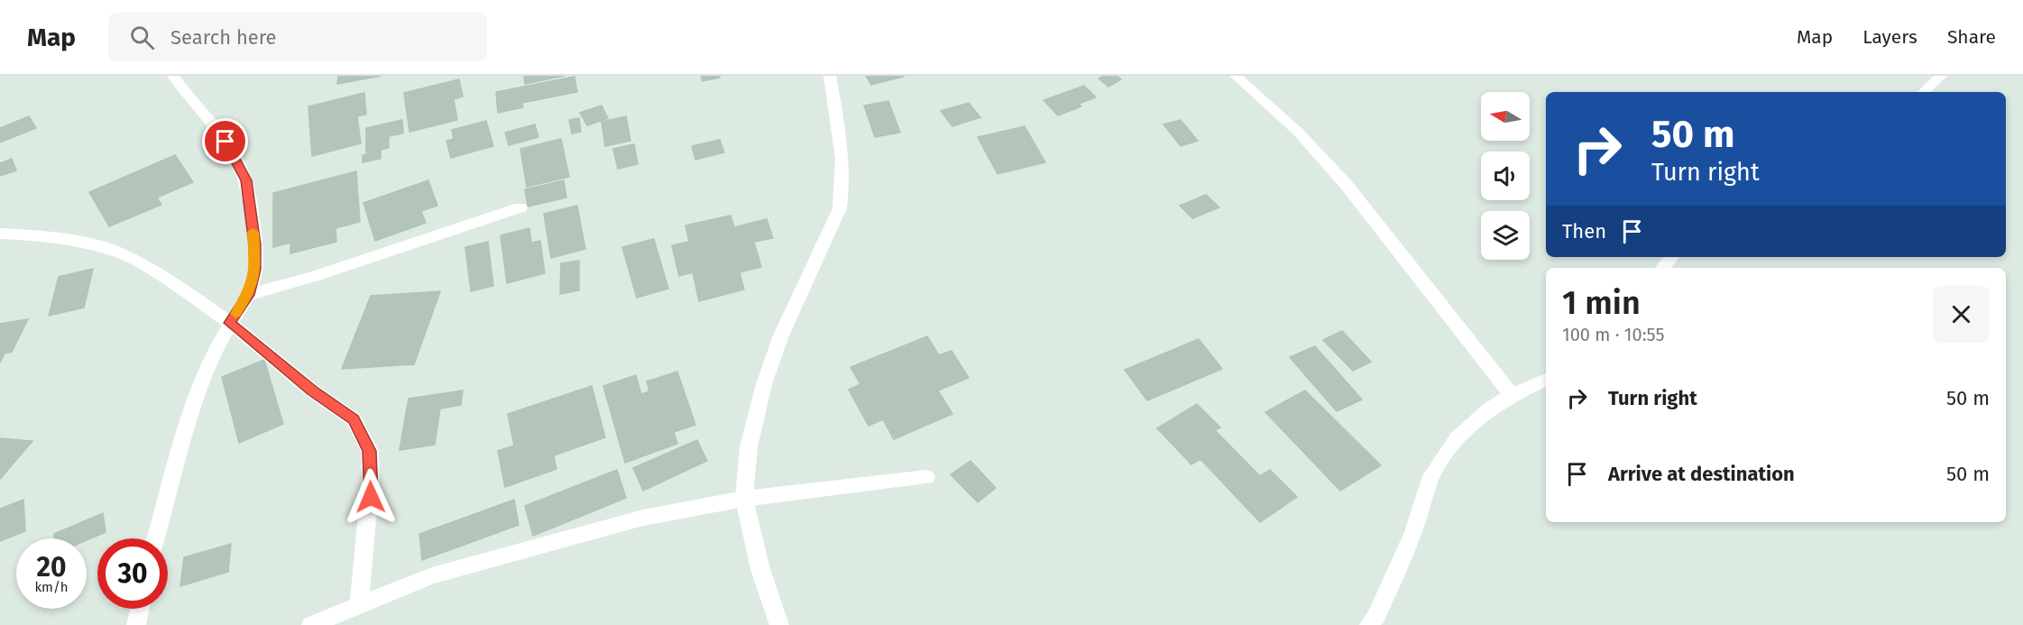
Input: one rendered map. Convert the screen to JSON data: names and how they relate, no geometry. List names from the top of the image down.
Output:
{
  "north": "left",
  "page": {
    "header": "Map",
    "search": "Search here",
    "nav": ["Map", "Layers", "Share"],
    "turn": ["50 m", "Turn right"],
    "then": "Then",
    "heading": ["1 min", "100 m · 10:55"],
    "list": [
      {
        "name": "Turn right",
        "value": "50 m"
      },
      {
        "name": "Arrive at destination",
        "value": "50 m"
      }
    ],
    "speed": "20 km/h",
    "limit": "30"
  }
}
